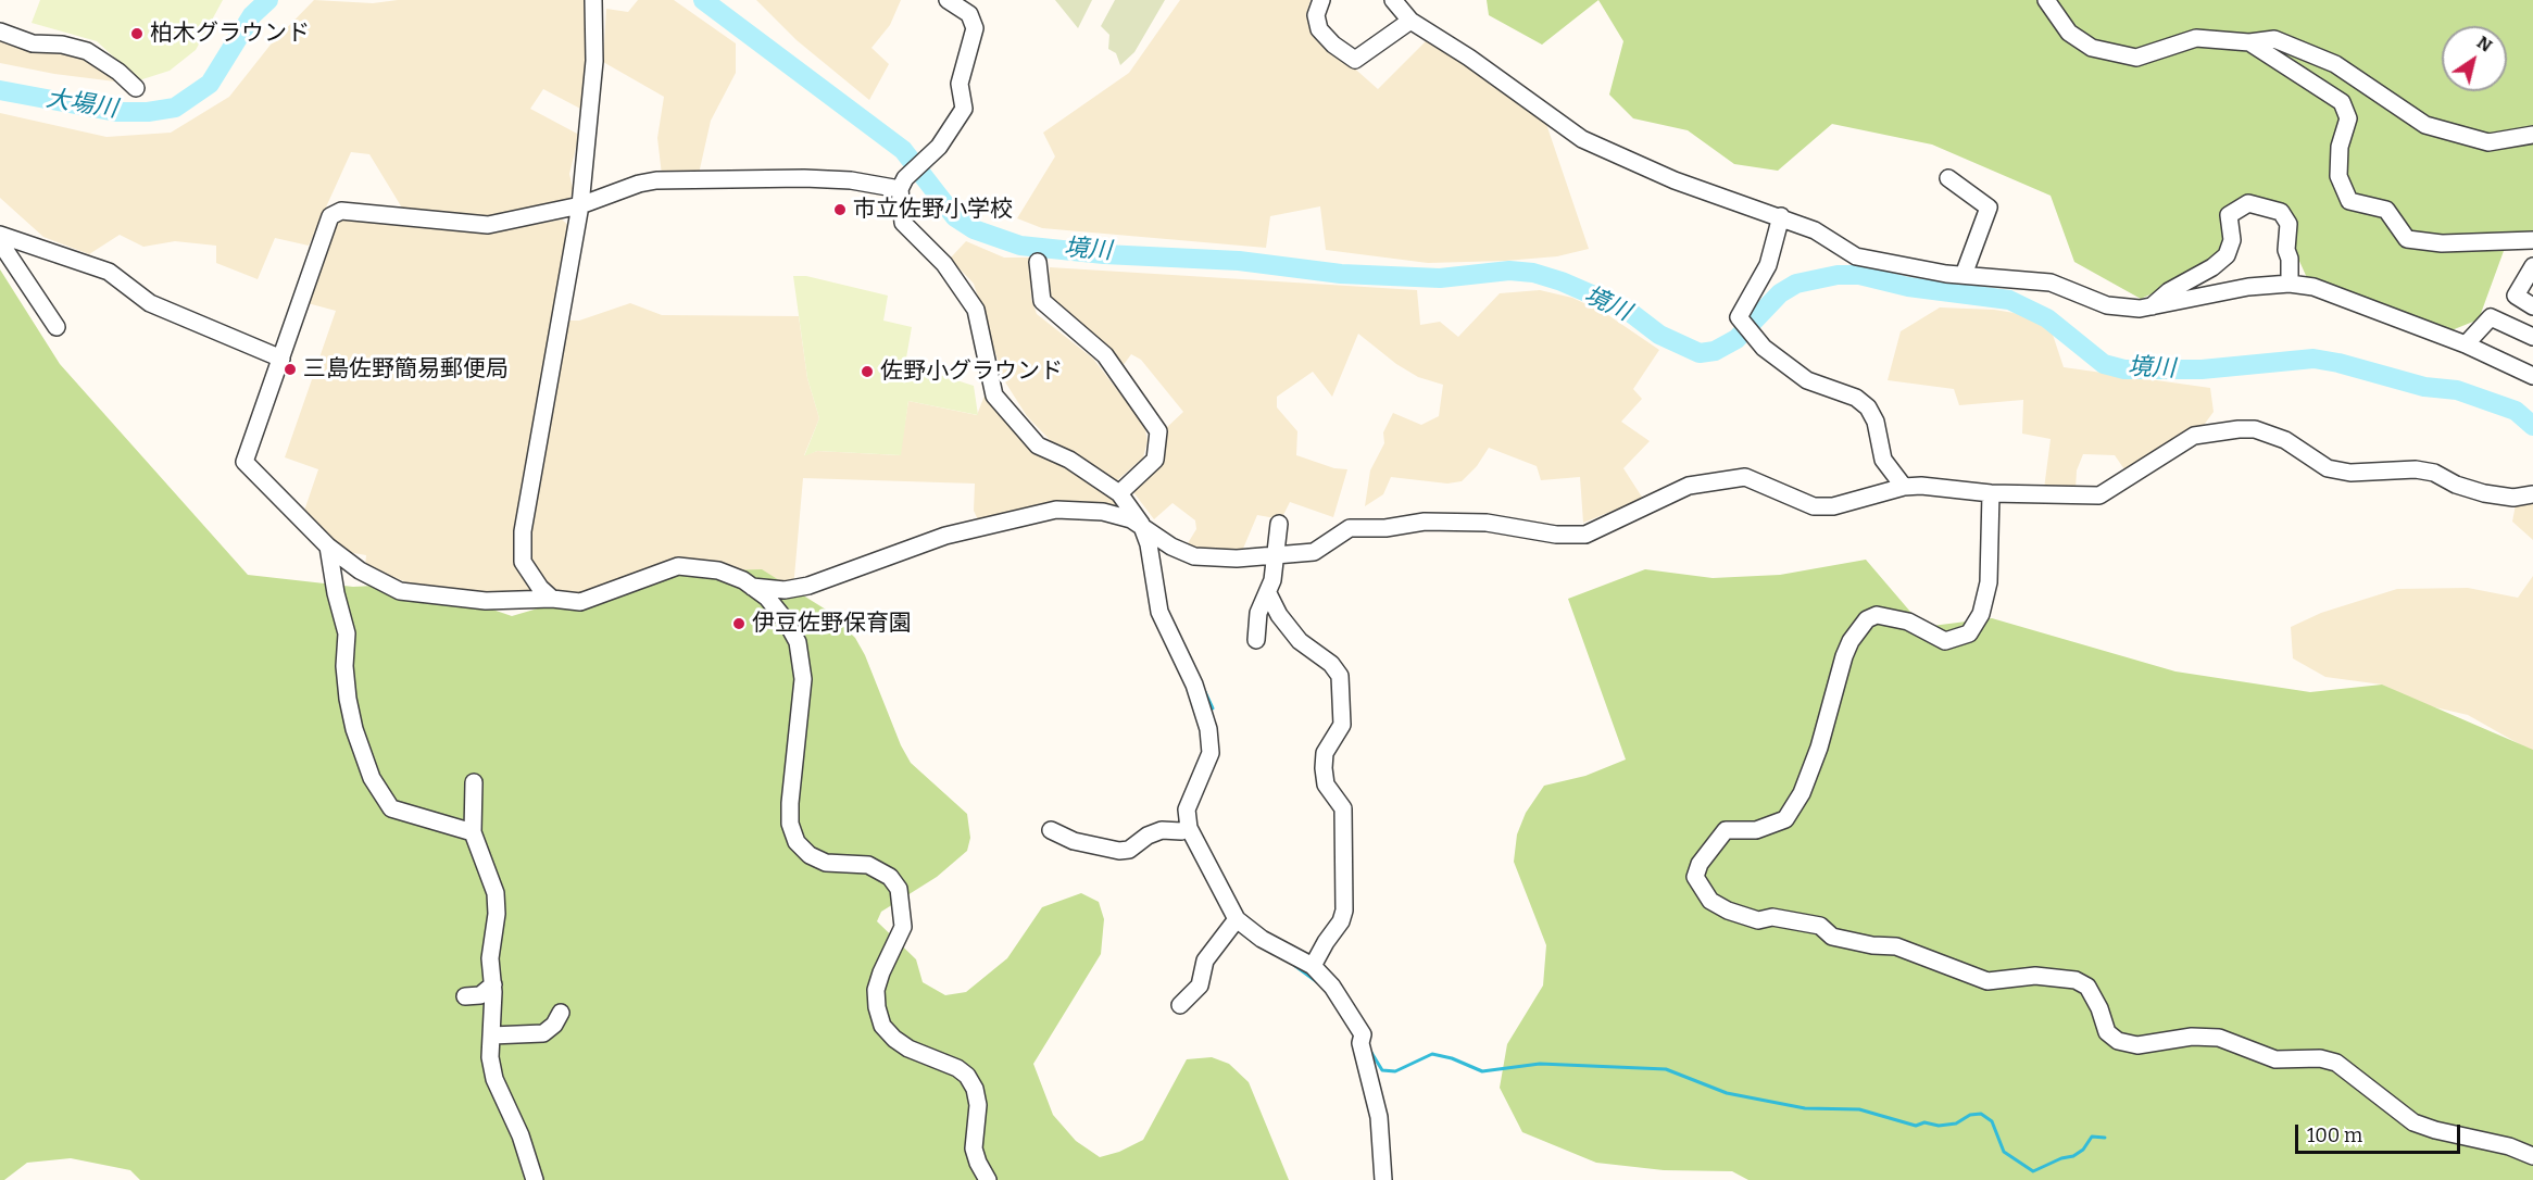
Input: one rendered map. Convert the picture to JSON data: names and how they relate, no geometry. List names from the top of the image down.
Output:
{
  "water": ["大場川", "境川"],
  "places": [
    "柏木グラウンド",
    "市立佐野小学校",
    "三島佐野簡易郵便局",
    "佐野小グラウンド",
    "伊豆佐野保育園"
  ],
  "scale_bar": "100 m",
  "north": "top right"
}
